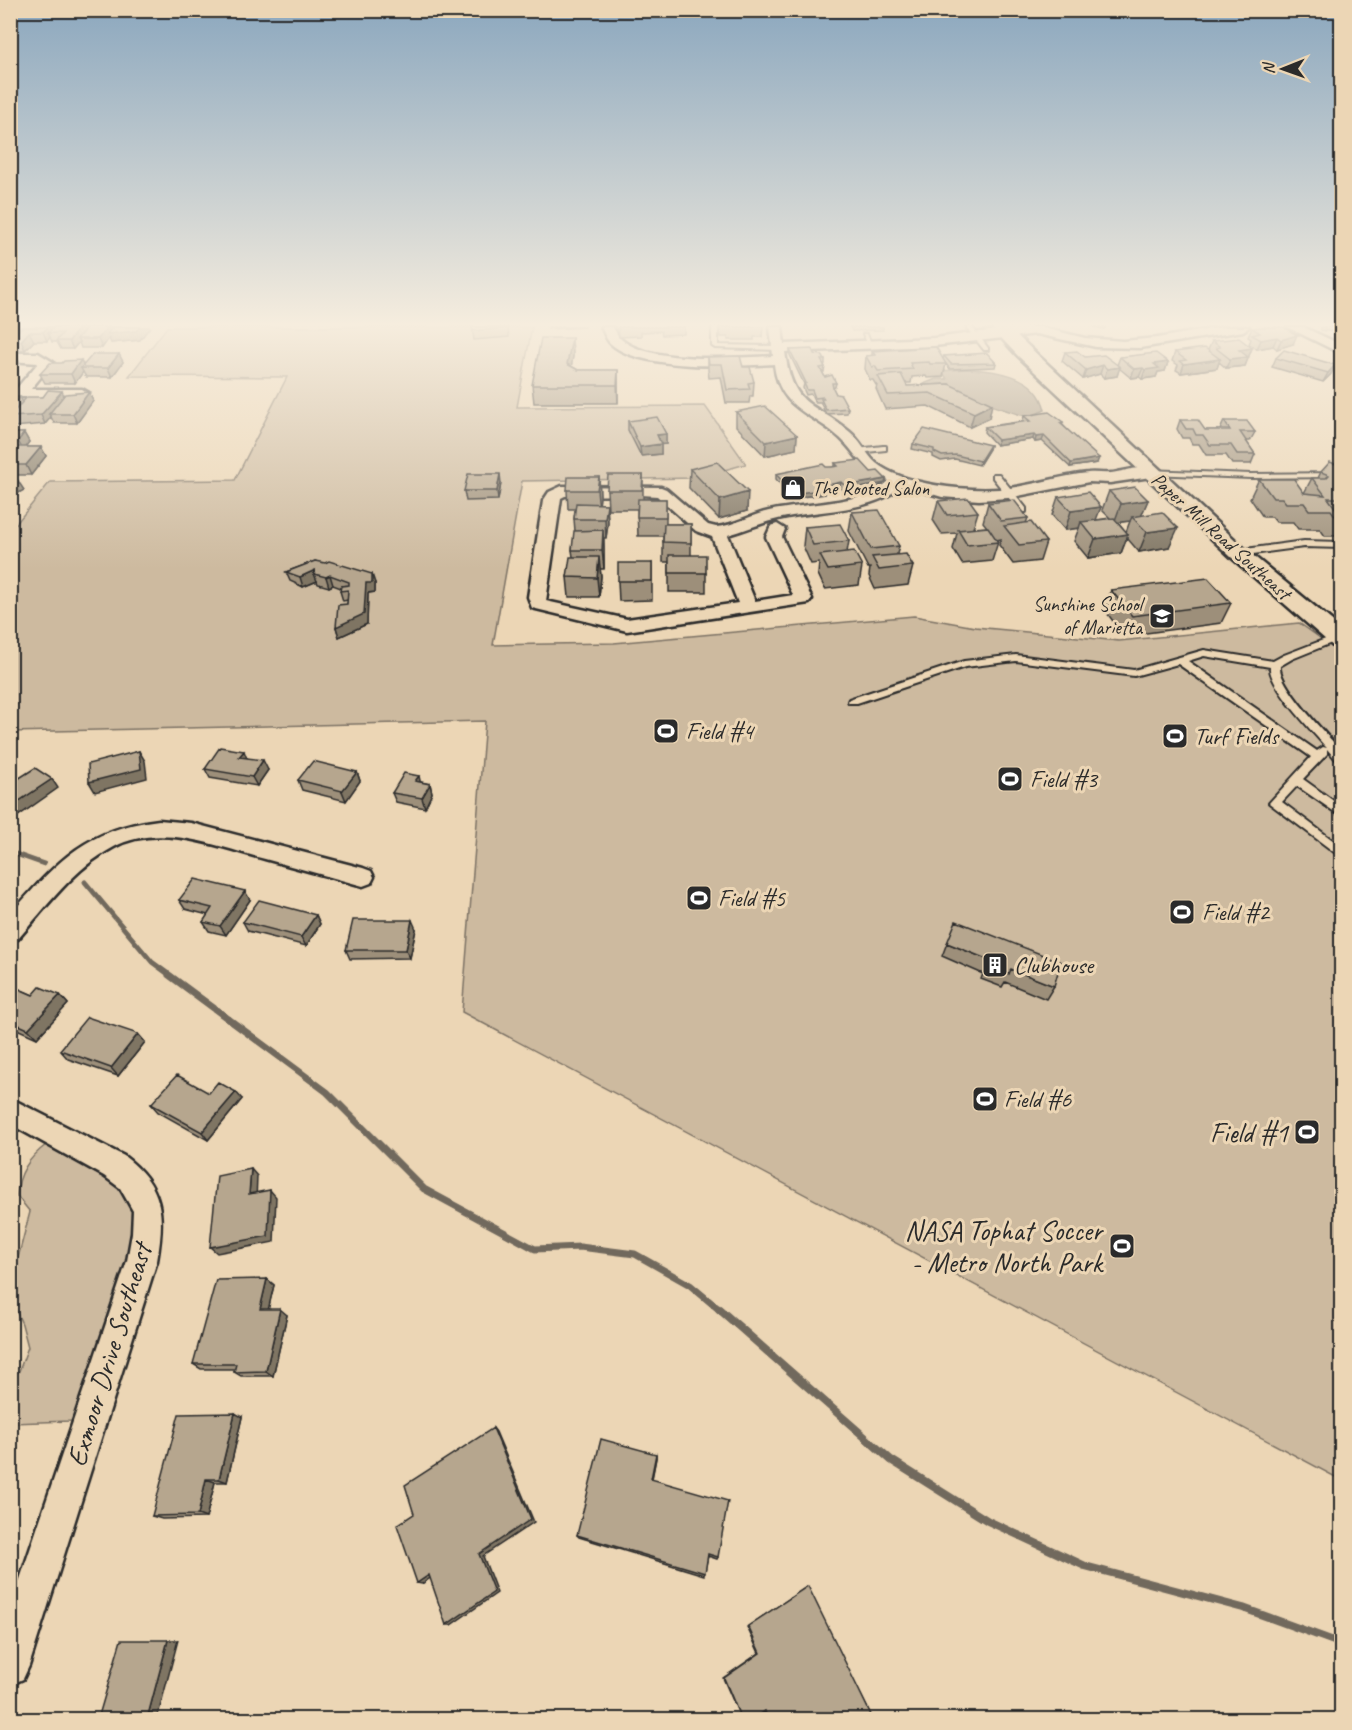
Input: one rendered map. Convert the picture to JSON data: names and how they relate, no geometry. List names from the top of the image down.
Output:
{
  "streets": {
    "street": ["Paper Mill Road Southeast", "Exmoor Drive Southeast"]
  },
  "places": {
    "shop": ["The Rooted Salon"],
    "school or university": ["Sunshine School of Marietta"],
    "sports": [
      "Field #4",
      "Turf Fields",
      "Field #3",
      "Field #5",
      "Field #2",
      "Field #6",
      "Field #1",
      "NASA Tophat Soccer - Metro North Park"
    ],
    "building": ["Clubhouse"]
  },
  "north": "left"
}
